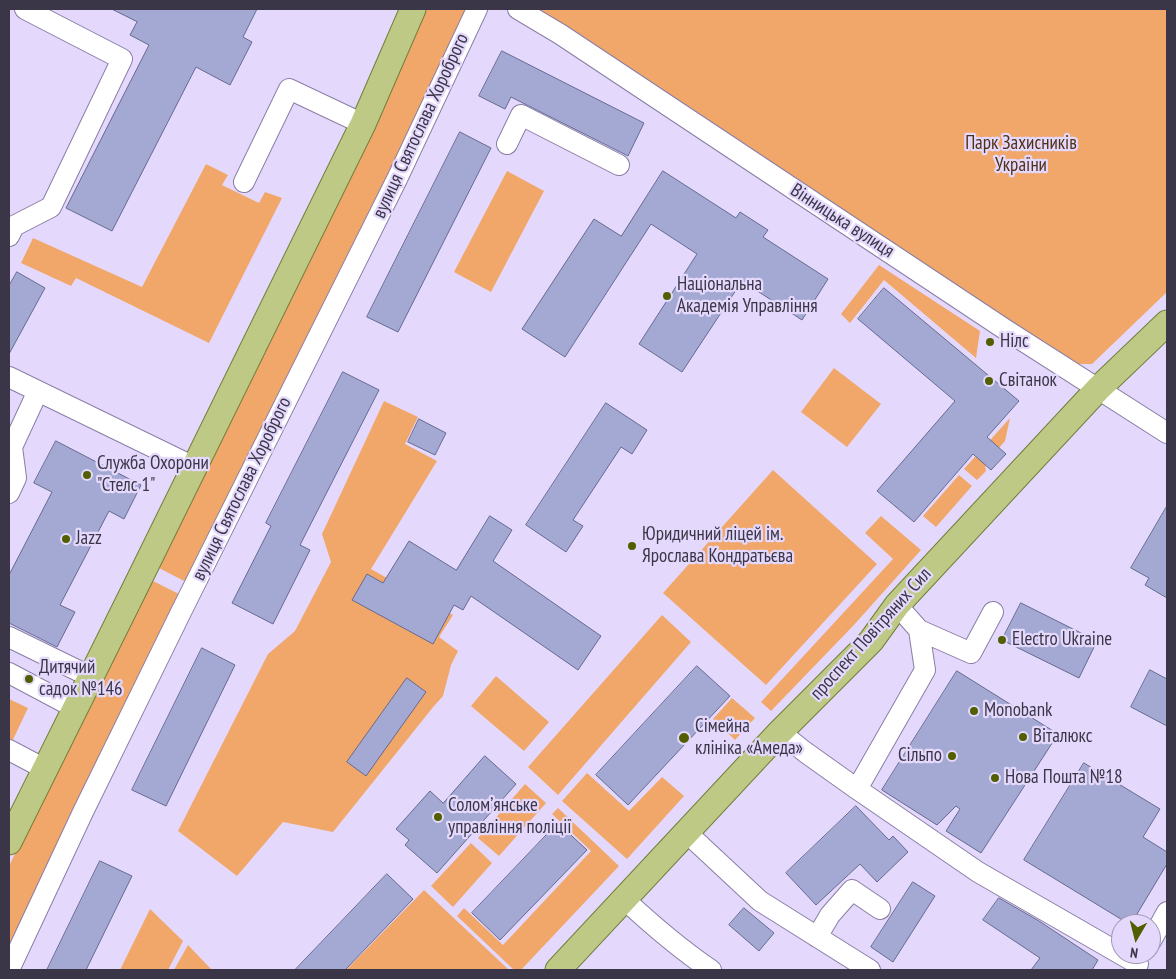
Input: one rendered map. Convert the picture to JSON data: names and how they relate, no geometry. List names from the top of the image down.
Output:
{
  "streets": {
    "main road": ["проспект Повітряних Сил"],
    "street": ["вулиця Святослава Хороброго", "Вінницька вулиця"]
  },
  "crossings": [
    ["Вінницька вулиця", "проспект Повітряних Сил"]
  ],
  "parks": ["Парк Захисників України"],
  "places": [
    "Національна Академія Управління",
    "Нілс",
    "Світанок",
    "Служба Охорони \"Стелс 1\"",
    "Jazz",
    "Юридичний ліцей ім. Ярослава Кондратьєва",
    "Electro Ukraine",
    "Дитячий садок №146",
    "Monobank",
    "Віталюкс",
    "Сімейна клініка «Амеда»",
    "Сільпо",
    "Нова Пошта №18",
    "Соломʼянське управління поліції"
  ],
  "north": "bottom"
}
